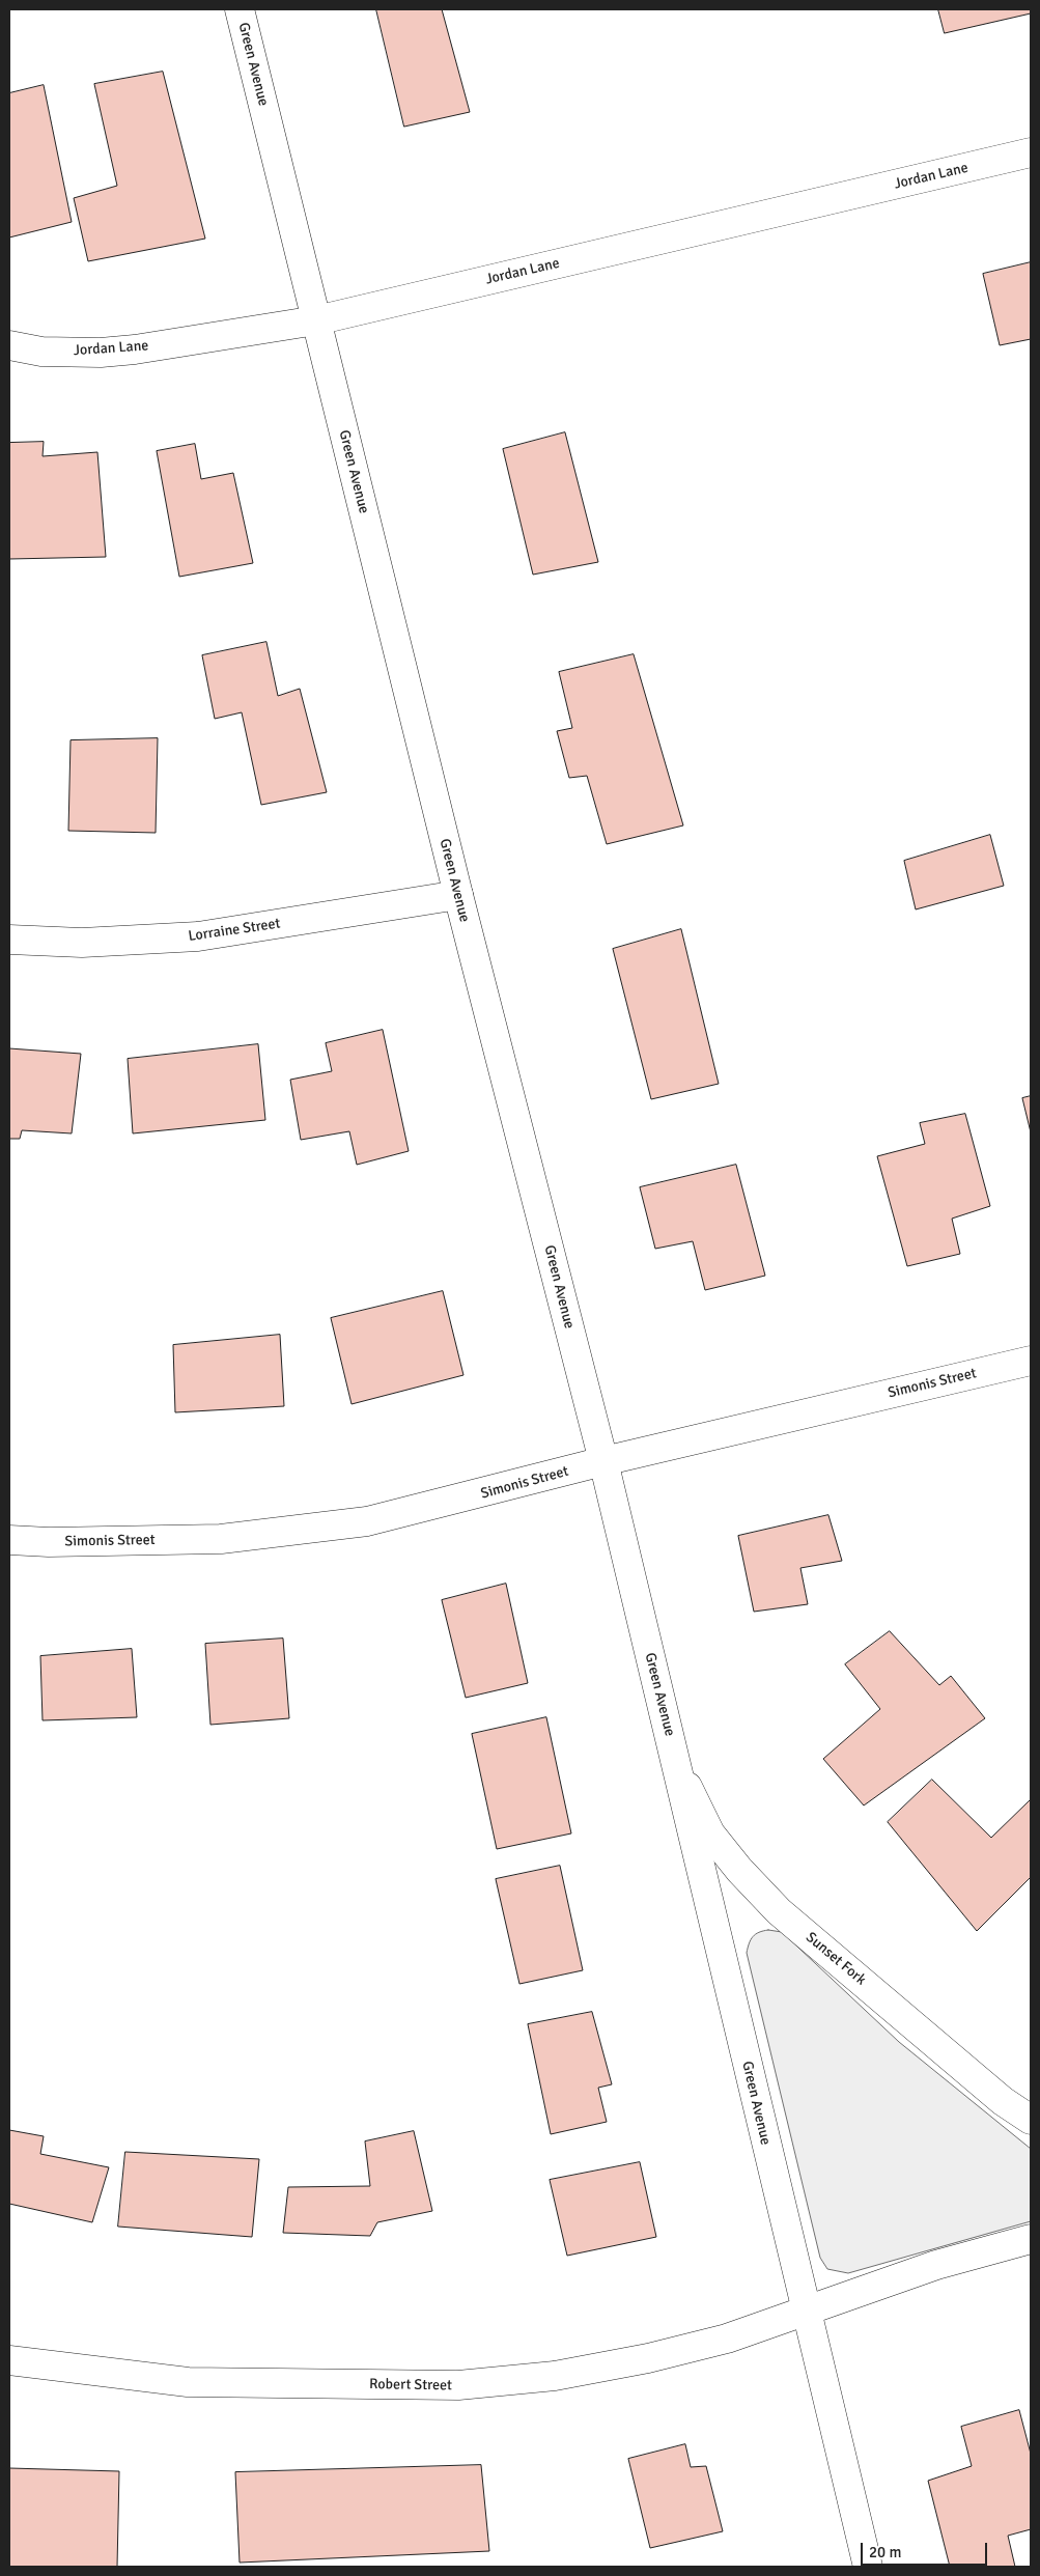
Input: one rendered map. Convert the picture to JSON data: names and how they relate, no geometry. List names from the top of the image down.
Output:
{
  "streets": {
    "street": [
      "Green Avenue",
      "Jordan Lane",
      "Lorraine Street",
      "Simonis Street",
      "Sunset Fork",
      "Robert Street"
    ]
  },
  "crossings": [
    ["Green Avenue", "Jordan Lane"],
    ["Green Avenue", "Lorraine Street"],
    ["Green Avenue", "Simonis Street"],
    ["Green Avenue", "Sunset Fork"],
    ["Green Avenue", "Robert Street"]
  ],
  "scale_bar": "20 m"
}
